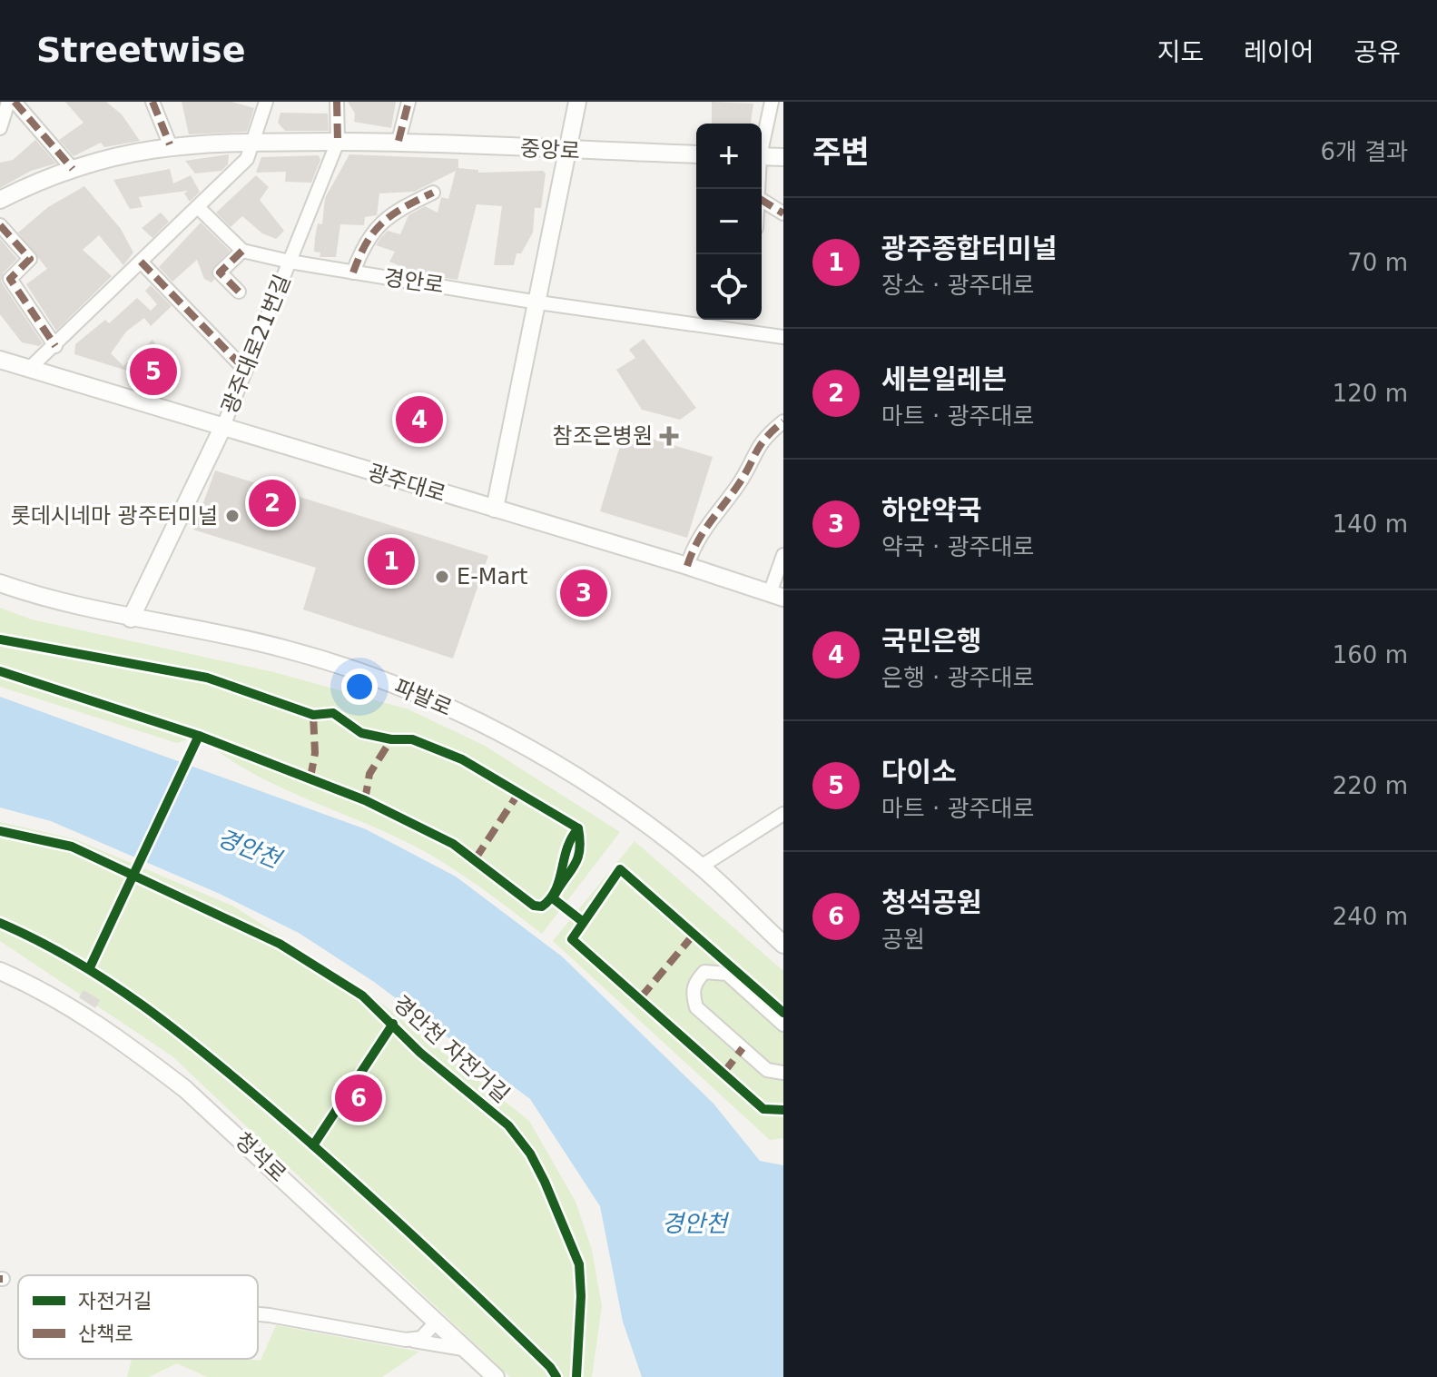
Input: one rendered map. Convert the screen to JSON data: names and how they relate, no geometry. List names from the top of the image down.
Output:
{
  "streets": {
    "street": [
      "중앙로",
      "경안로",
      "광주대로21번길",
      "광주대로",
      "파발로",
      "청석로"
    ],
    "cycle path": ["경안천 자전거길"]
  },
  "crossings": [
    ["중앙로", "광주대로21번길"],
    ["경안로", "광주대로21번길"],
    ["광주대로21번길", "광주대로"]
  ],
  "water": ["경안천"],
  "places": {
    "health": ["참조은병원"],
    "other": ["롯데시네마 광주터미널", "E-Mart"]
  },
  "legend": ["자전거길", "산책로"],
  "page": {
    "header": "Streetwise",
    "nav": ["지도", "레이어", "공유"],
    "heading": ["주변", "6개 결과"],
    "map_buttons": ["+", "−"],
    "list": [
      {
        "mark": "1",
        "name": "광주종합터미널",
        "note": "장소 · 광주대로",
        "value": "70 m"
      },
      {
        "mark": "2",
        "name": "세븐일레븐",
        "note": "마트 · 광주대로",
        "value": "120 m"
      },
      {
        "mark": "3",
        "name": "하얀약국",
        "note": "약국 · 광주대로",
        "value": "140 m"
      },
      {
        "mark": "4",
        "name": "국민은행",
        "note": "은행 · 광주대로",
        "value": "160 m"
      },
      {
        "mark": "5",
        "name": "다이소",
        "note": "마트 · 광주대로",
        "value": "220 m"
      },
      {
        "mark": "6",
        "name": "청석공원",
        "note": "공원",
        "value": "240 m"
      }
    ],
    "pins": [
      "5",
      "4",
      "2",
      "1",
      "3",
      "6"
    ]
  }
}
